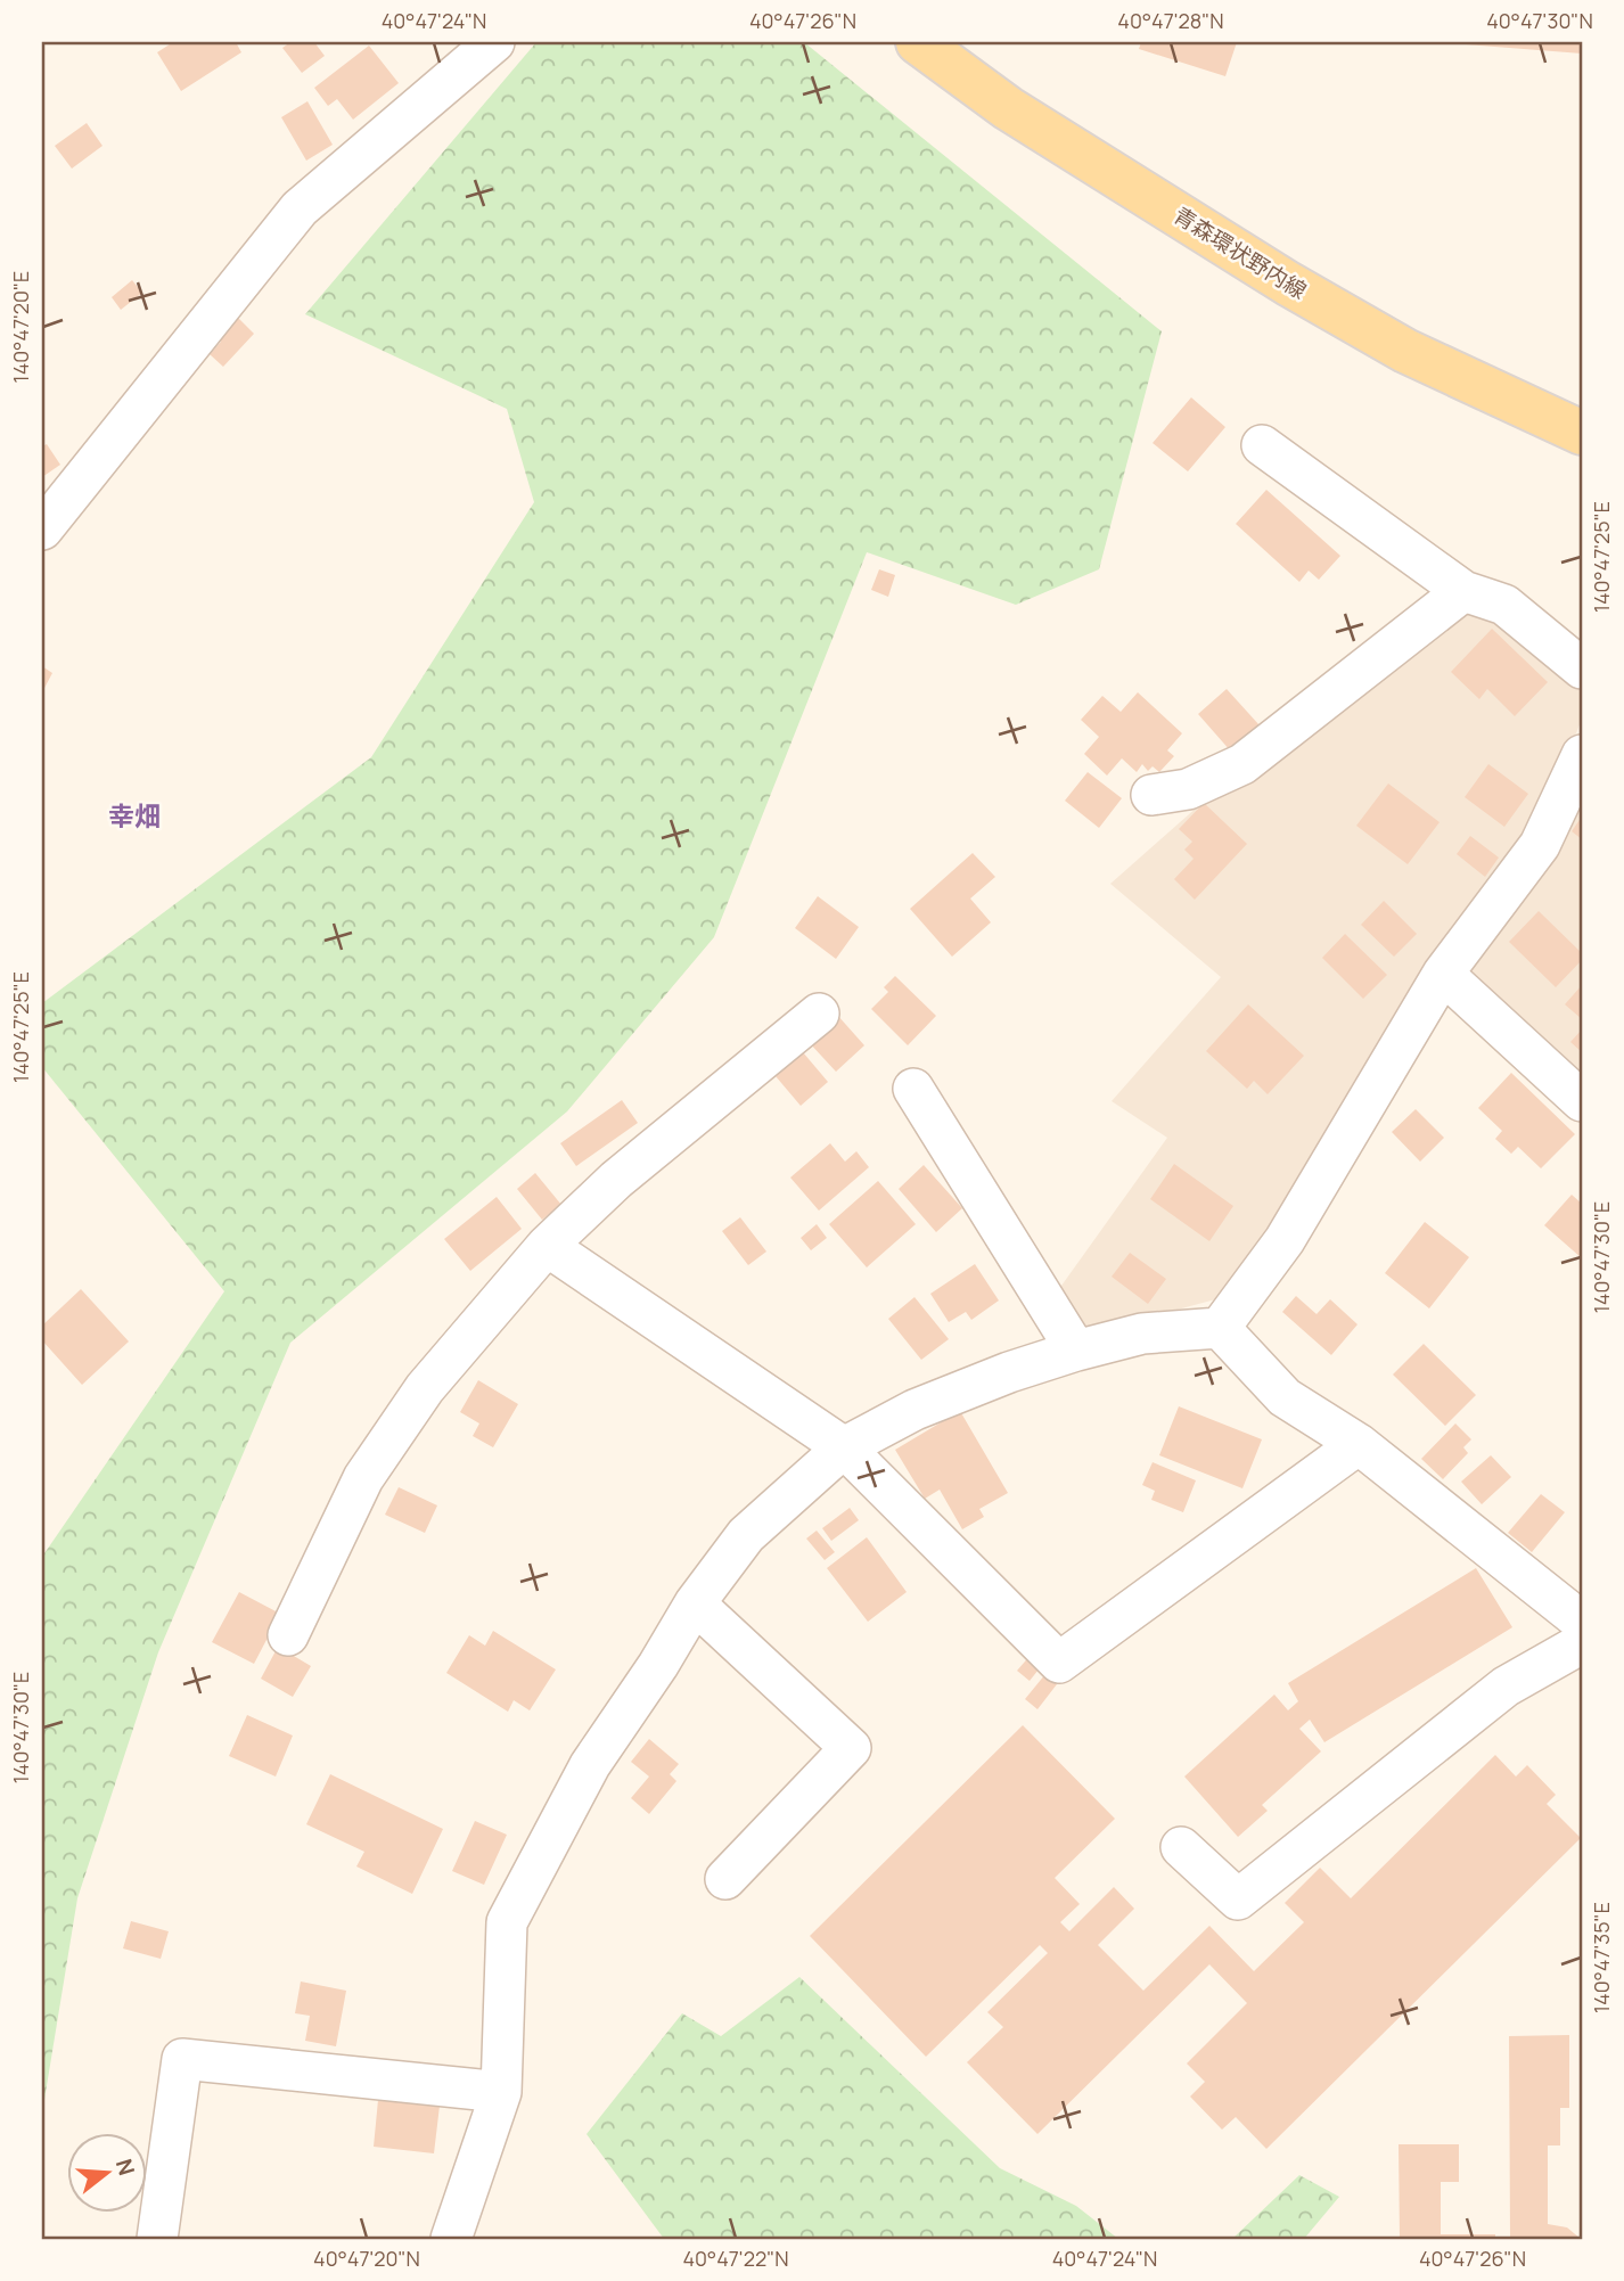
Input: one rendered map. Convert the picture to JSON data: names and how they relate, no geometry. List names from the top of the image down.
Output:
{
  "streets": {
    "main road": ["青森環状野内線"]
  },
  "districts": ["幸畑"],
  "north": "right",
  "coordinates": [
    "40°47'24\"N",
    "40°47'26\"N",
    "40°47'28\"N",
    "40°47'30\"N",
    "140°47'20\"E",
    "140°47'25\"E",
    "140°47'30\"E",
    "140°47'35\"E",
    "40°47'20\"N",
    "40°47'22\"N"
  ]
}
